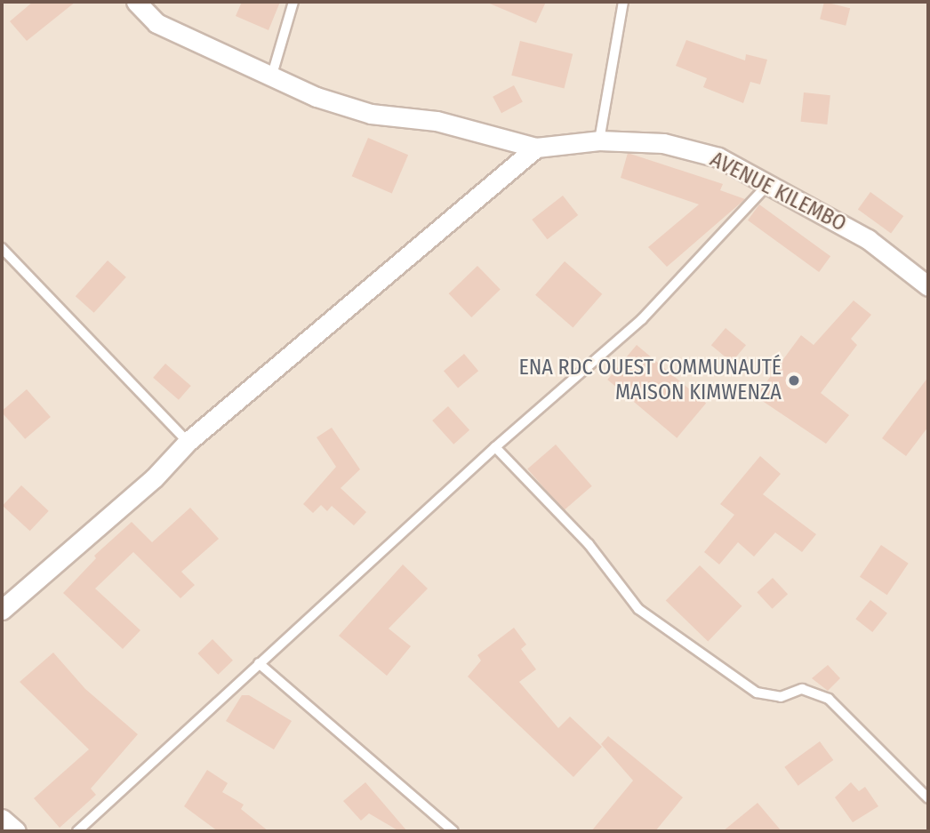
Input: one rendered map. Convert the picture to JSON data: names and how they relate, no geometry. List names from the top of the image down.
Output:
{
  "streets": {
    "street": ["AVENUE KILEMBO"]
  },
  "places": ["ENA RDC OUEST COMMUNAUTÉ MAISON KIMWENZA"]
}
